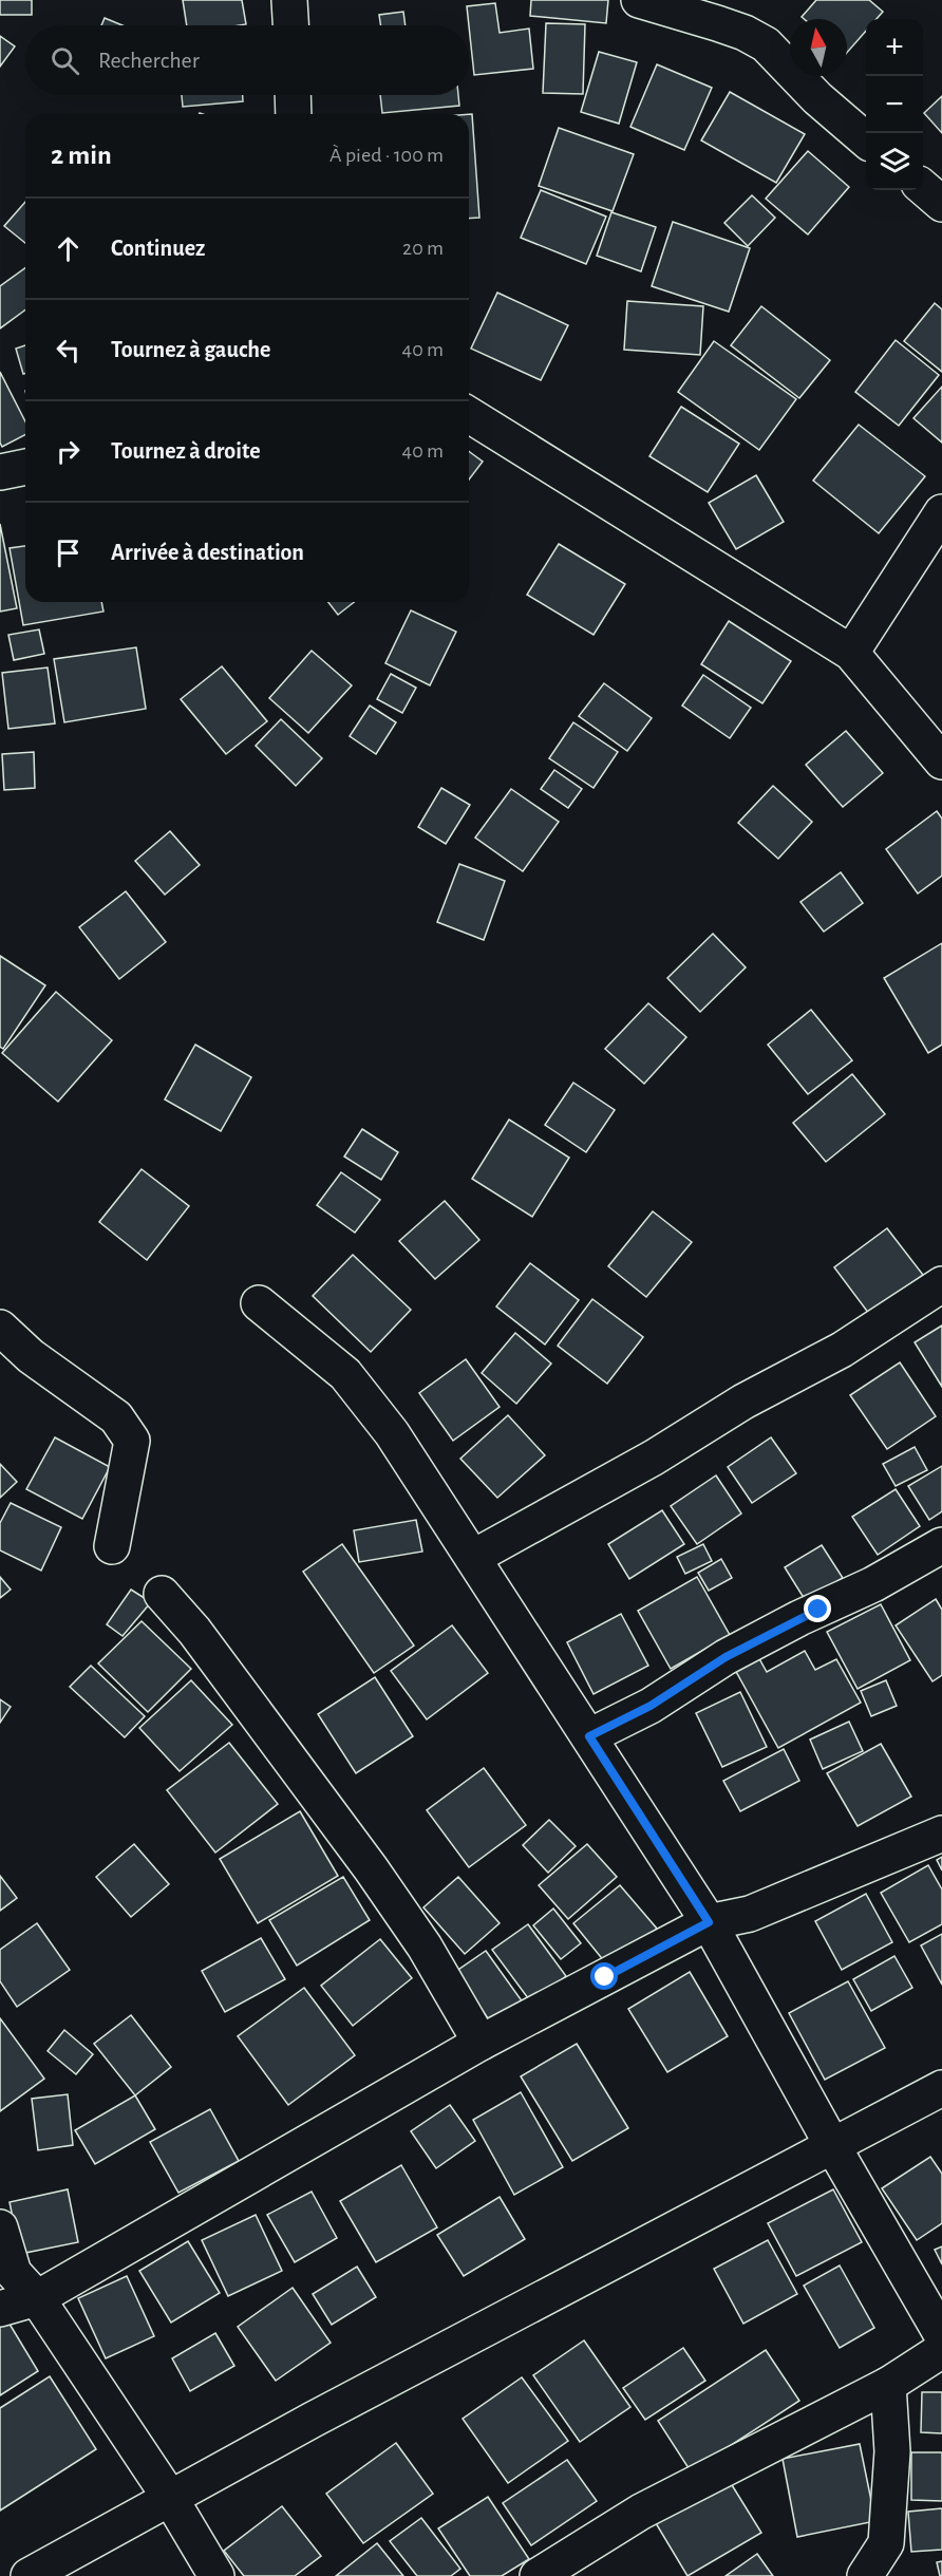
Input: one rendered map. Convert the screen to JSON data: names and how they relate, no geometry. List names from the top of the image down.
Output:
{
  "north": "top",
  "page": {
    "map_buttons": ["+", "−"],
    "search": "Rechercher",
    "heading": ["2 min", "À pied · 100 m"],
    "list": [
      ["Continuez", "20 m"],
      ["Tournez à gauche", "40 m"],
      ["Tournez à droite", "40 m"],
      "Arrivée à destination"
    ]
  }
}
